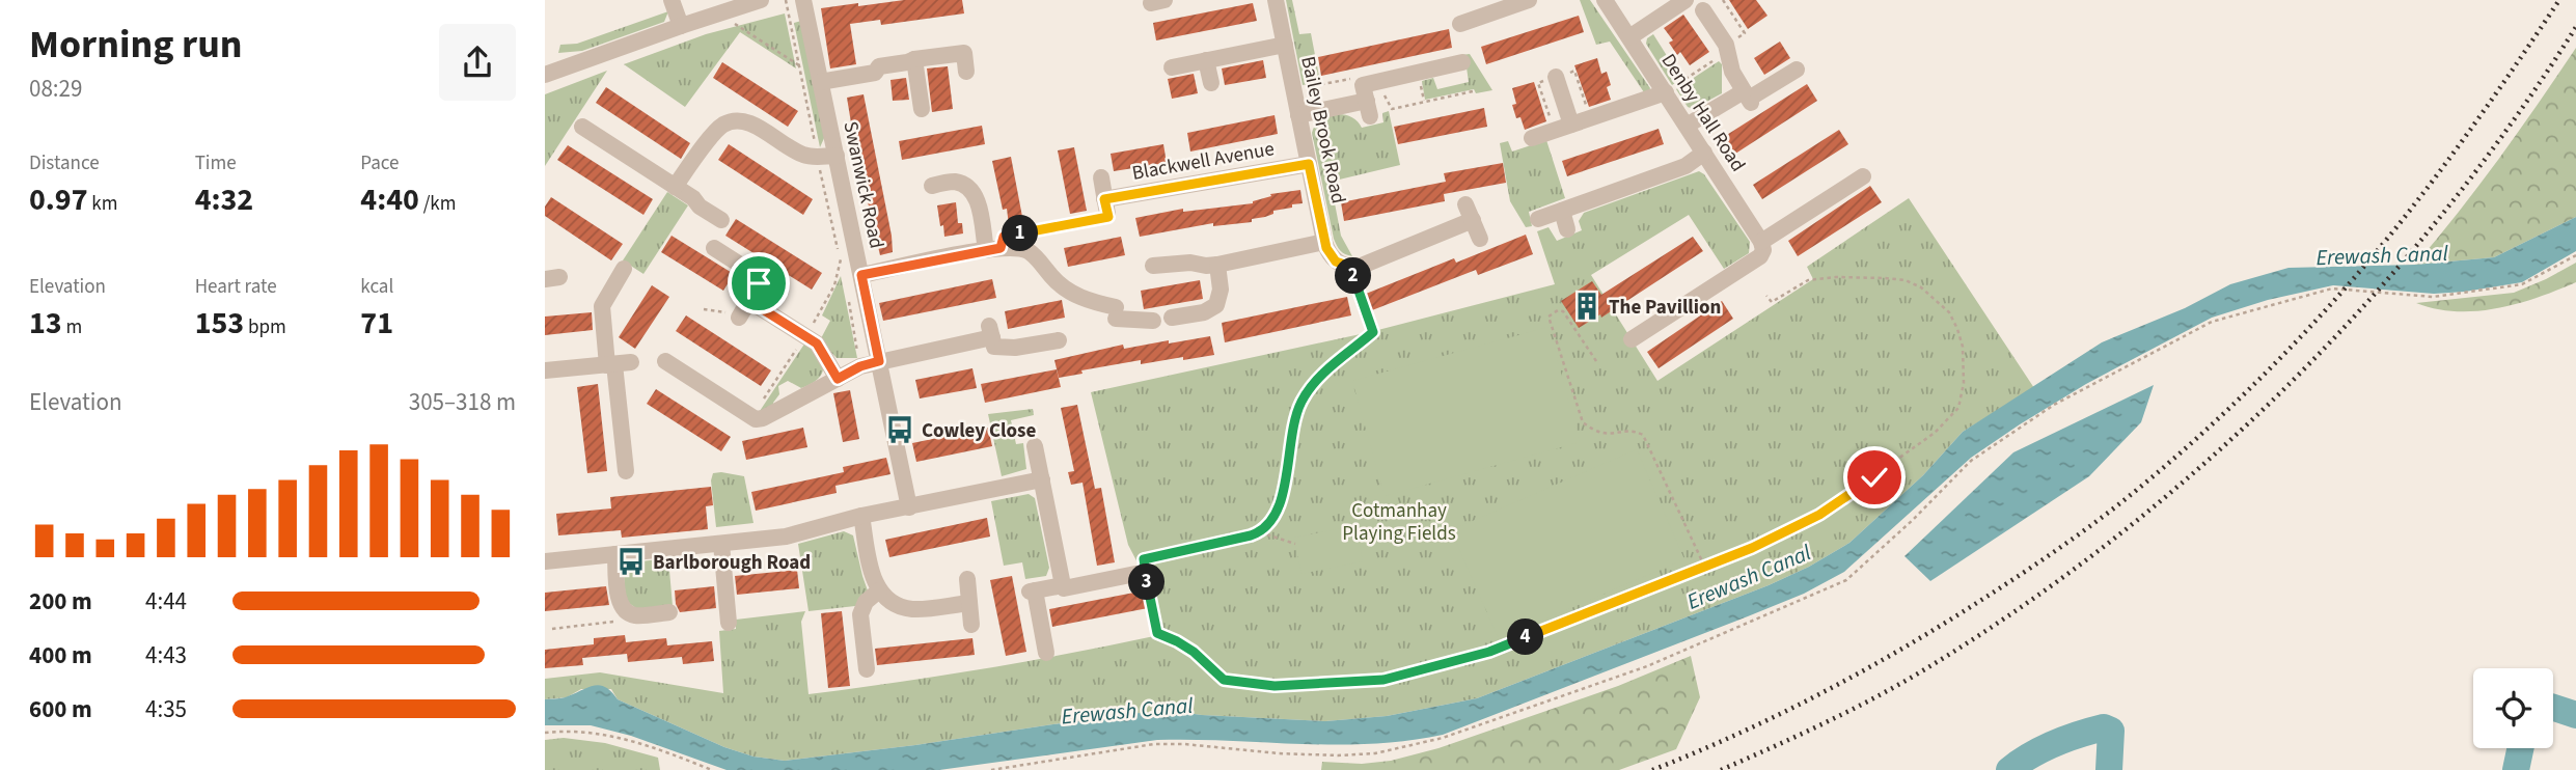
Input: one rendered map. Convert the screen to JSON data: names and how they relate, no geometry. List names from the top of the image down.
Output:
{
  "streets": {
    "street": [
      "Denby Hall Road",
      "Bailey Brook Road",
      "Blackwell Avenue",
      "Swanwick Road"
    ]
  },
  "crossings": [
    ["Bailey Brook Road", "Blackwell Avenue"]
  ],
  "water": ["Erewash Canal"],
  "parks": ["Cotmanhay Playing Fields"],
  "places": {
    "building": ["The Pavillion"],
    "bus stop": ["Cowley Close", "Barlborough Road"]
  },
  "page": {
    "heading": ["Morning run", "08:29"],
    "stats": [
      ["Distance", "0.97 km"],
      ["Time", "4:32"],
      ["Pace", "4:40 /km"],
      ["Elevation", "13 m"],
      ["Heart rate", "153 bpm"],
      ["kcal", "71"]
    ],
    "pins": [
      "1",
      "2",
      "3",
      "4"
    ],
    "chart": ["Elevation", "305–318 m"],
    "list": [
      {
        "name": "200 m",
        "note": "4:44"
      },
      {
        "name": "400 m",
        "note": "4:43"
      },
      {
        "name": "600 m",
        "note": "4:35"
      }
    ]
  }
}
